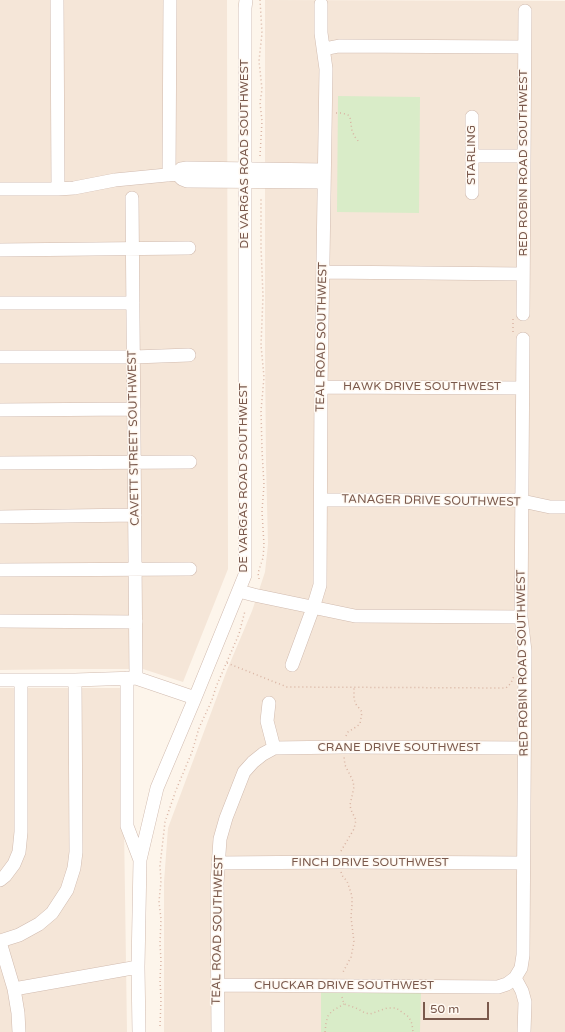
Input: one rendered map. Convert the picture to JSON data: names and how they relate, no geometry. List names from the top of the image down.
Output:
{
  "streets": {
    "street": [
      "DE VARGAS ROAD SOUTHWEST",
      "STARLING",
      "RED ROBIN ROAD SOUTHWEST",
      "TEAL ROAD SOUTHWEST",
      "HAWK DRIVE SOUTHWEST",
      "CAVETT STREET SOUTHWEST",
      "TANAGER DRIVE SOUTHWEST",
      "CRANE DRIVE SOUTHWEST",
      "FINCH DRIVE SOUTHWEST",
      "CHUCKAR DRIVE SOUTHWEST"
    ]
  },
  "crossings": [
    ["DE VARGAS ROAD SOUTHWEST", "CAVETT STREET SOUTHWEST"],
    ["RED ROBIN ROAD SOUTHWEST", "HAWK DRIVE SOUTHWEST"],
    ["RED ROBIN ROAD SOUTHWEST", "TANAGER DRIVE SOUTHWEST"],
    ["RED ROBIN ROAD SOUTHWEST", "CRANE DRIVE SOUTHWEST"],
    ["RED ROBIN ROAD SOUTHWEST", "FINCH DRIVE SOUTHWEST"],
    ["RED ROBIN ROAD SOUTHWEST", "CHUCKAR DRIVE SOUTHWEST"],
    ["TEAL ROAD SOUTHWEST", "HAWK DRIVE SOUTHWEST"],
    ["TEAL ROAD SOUTHWEST", "TANAGER DRIVE SOUTHWEST"],
    ["TEAL ROAD SOUTHWEST", "CRANE DRIVE SOUTHWEST"],
    ["TEAL ROAD SOUTHWEST", "FINCH DRIVE SOUTHWEST"],
    ["TEAL ROAD SOUTHWEST", "CHUCKAR DRIVE SOUTHWEST"]
  ],
  "scale_bar": "50 m"
}
